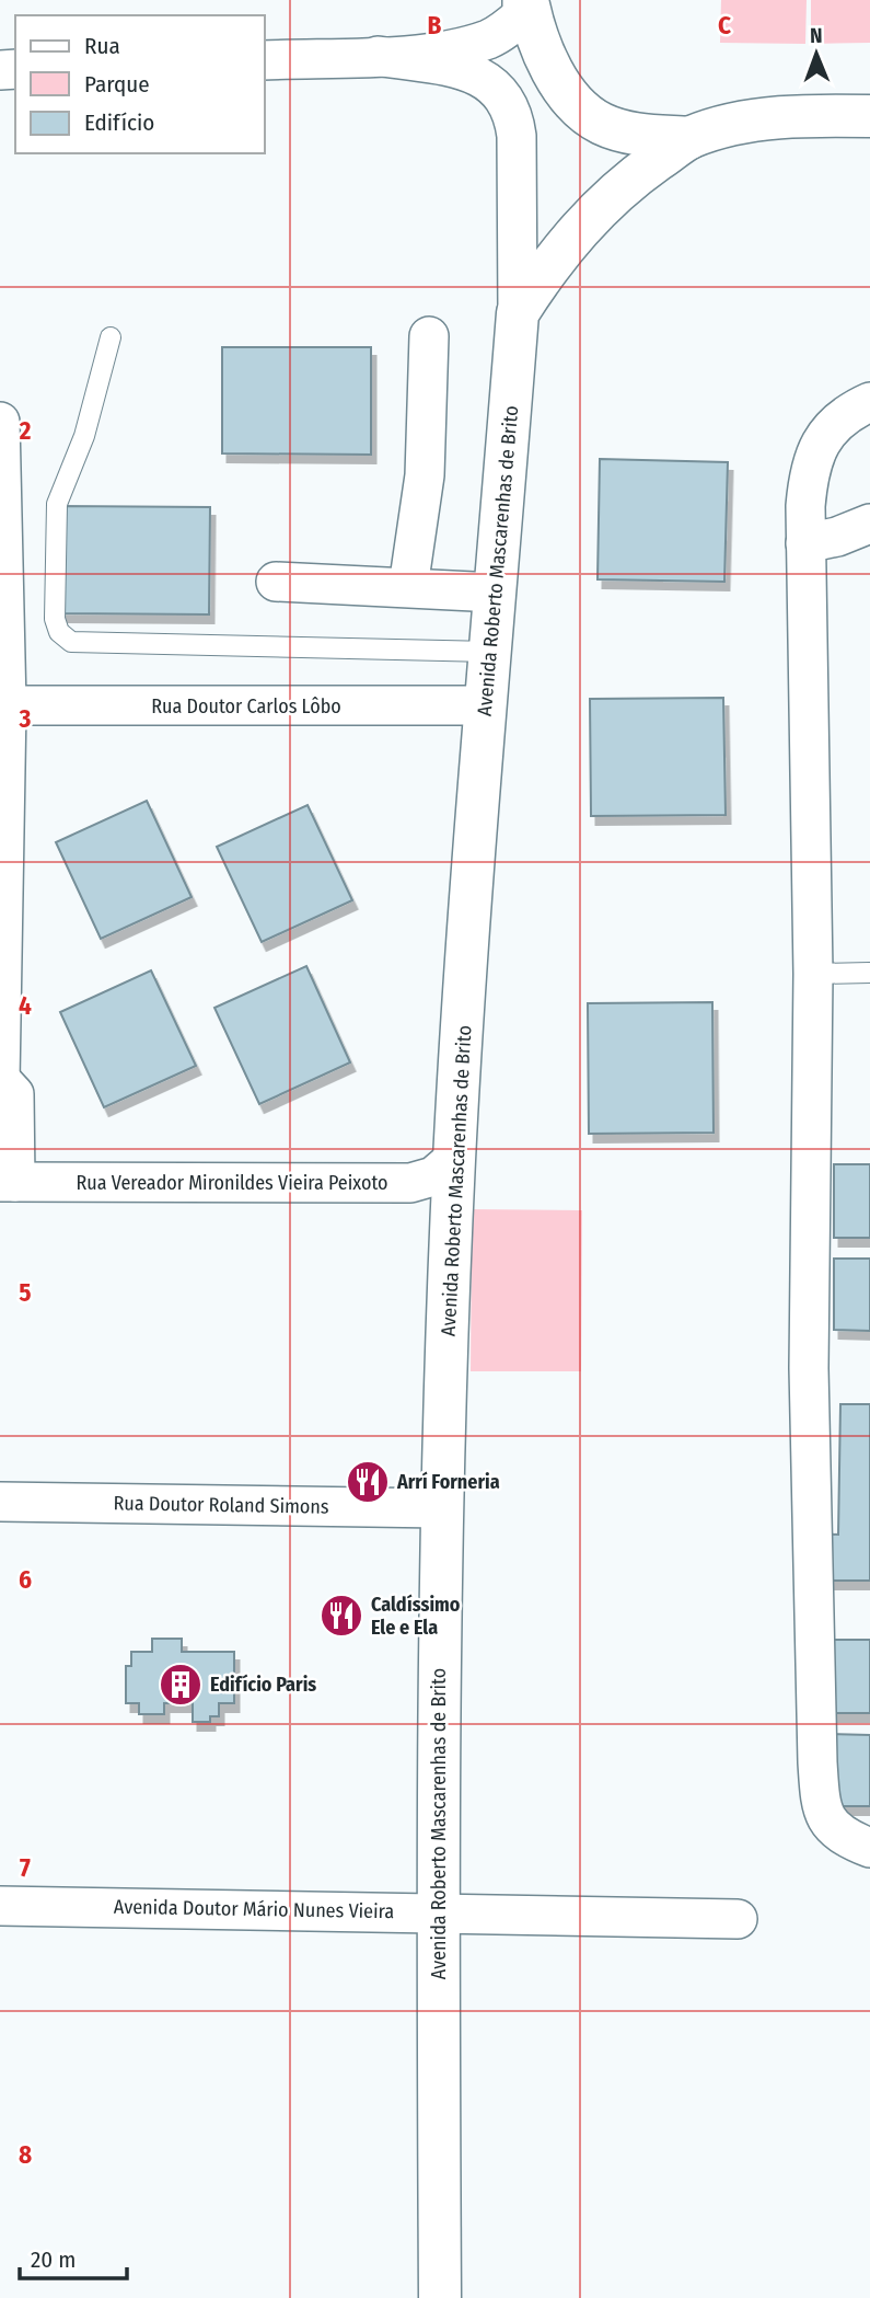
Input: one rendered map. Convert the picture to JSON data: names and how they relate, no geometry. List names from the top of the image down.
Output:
{
  "streets": {
    "street": [
      "Avenida Roberto Mascarenhas de Brito",
      "Rua Doutor Carlos Lôbo",
      "Rua Vereador Mironildes Vieira Peixoto",
      "Rua Doutor Roland Simons",
      "Avenida Doutor Mário Nunes Vieira"
    ]
  },
  "crossings": [
    ["Avenida Roberto Mascarenhas de Brito", "Rua Doutor Carlos Lôbo"],
    ["Avenida Roberto Mascarenhas de Brito", "Rua Vereador Mironildes Vieira Peixoto"],
    ["Avenida Roberto Mascarenhas de Brito", "Rua Doutor Roland Simons"],
    ["Avenida Roberto Mascarenhas de Brito", "Avenida Doutor Mário Nunes Vieira"]
  ],
  "places": {
    "restaurant": ["Arrí Forneria", "Caldíssimo Ele e Ela"],
    "building": ["Edifício Paris"]
  },
  "legend": ["Rua", "Parque", "Edifício"],
  "scale_bar": "20 m",
  "north": "top",
  "grid": {
    "columns": ["B", "C"],
    "rows": [
      "2",
      "3",
      "4",
      "5",
      "6",
      "7",
      "8"
    ]
  }
}
